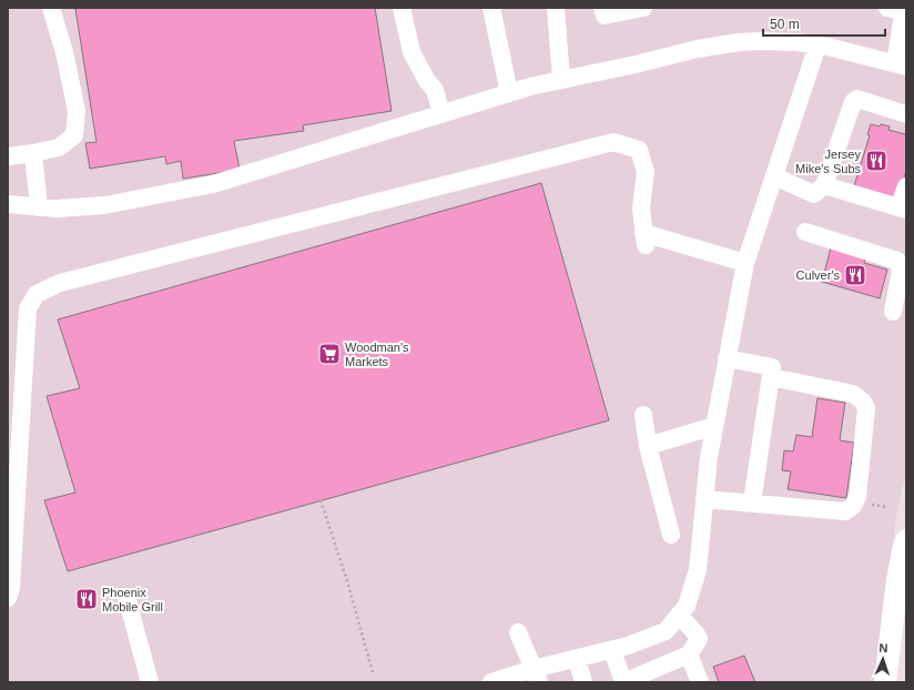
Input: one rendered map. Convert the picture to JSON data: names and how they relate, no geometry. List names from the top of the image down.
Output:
{
  "places": {
    "restaurant": ["Jersey Mike's Subs", "Culver's", "Phoenix Mobile Grill"],
    "supermarket": ["Woodman's Markets"]
  },
  "scale_bar": "50 m",
  "north": "top"
}
